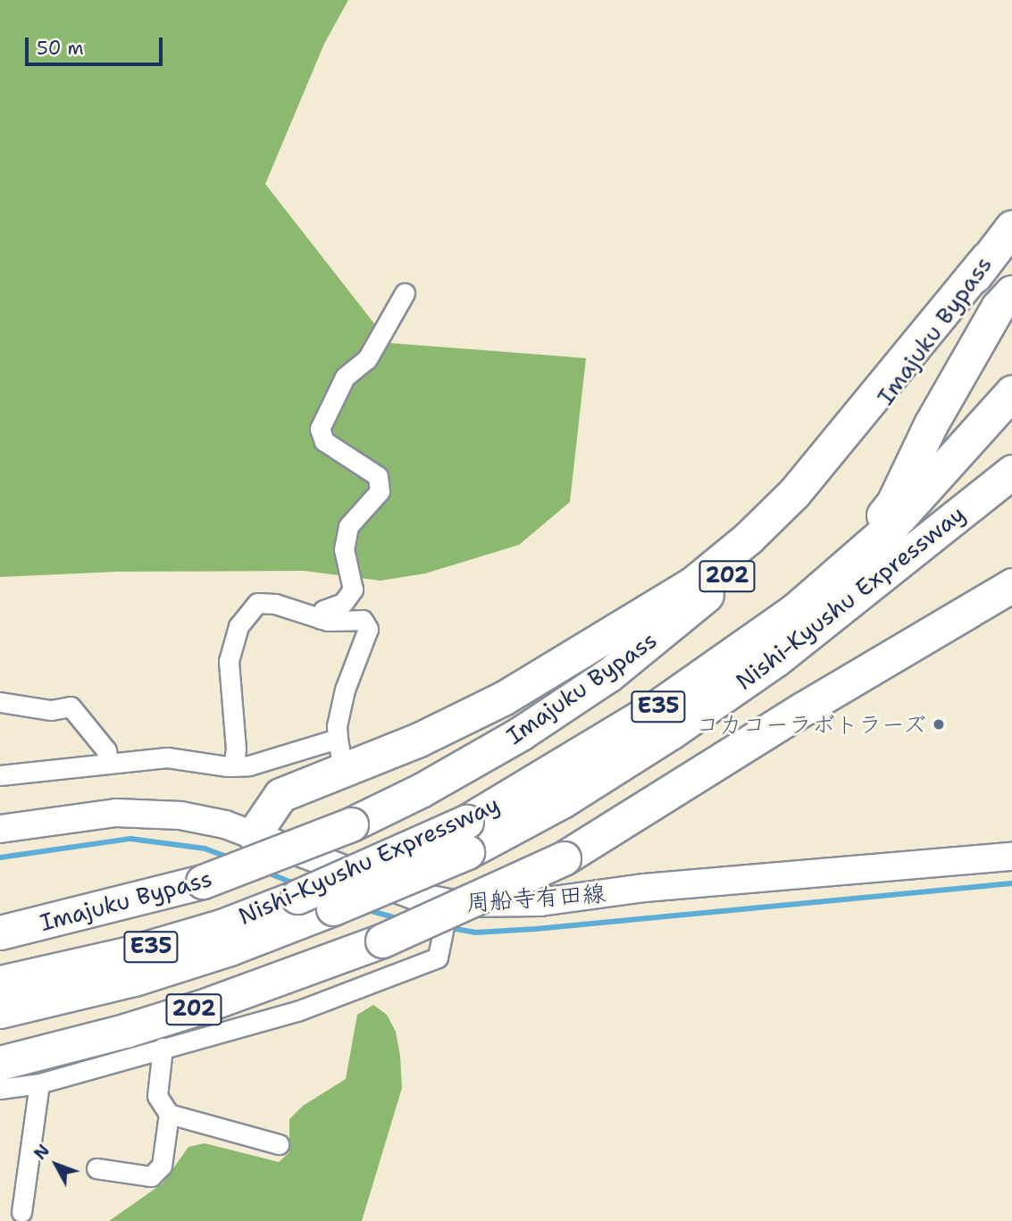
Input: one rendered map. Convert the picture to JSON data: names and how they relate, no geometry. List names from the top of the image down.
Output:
{
  "streets": {
    "highway": [
      "Imajuku Bypass",
      "202",
      "Nishi-Kyushu Expressway",
      "E35"
    ],
    "main road": ["周船寺有田線"]
  },
  "places": ["コカコーラボトラーズ"],
  "scale_bar": "50 m",
  "north": "top left"
}
